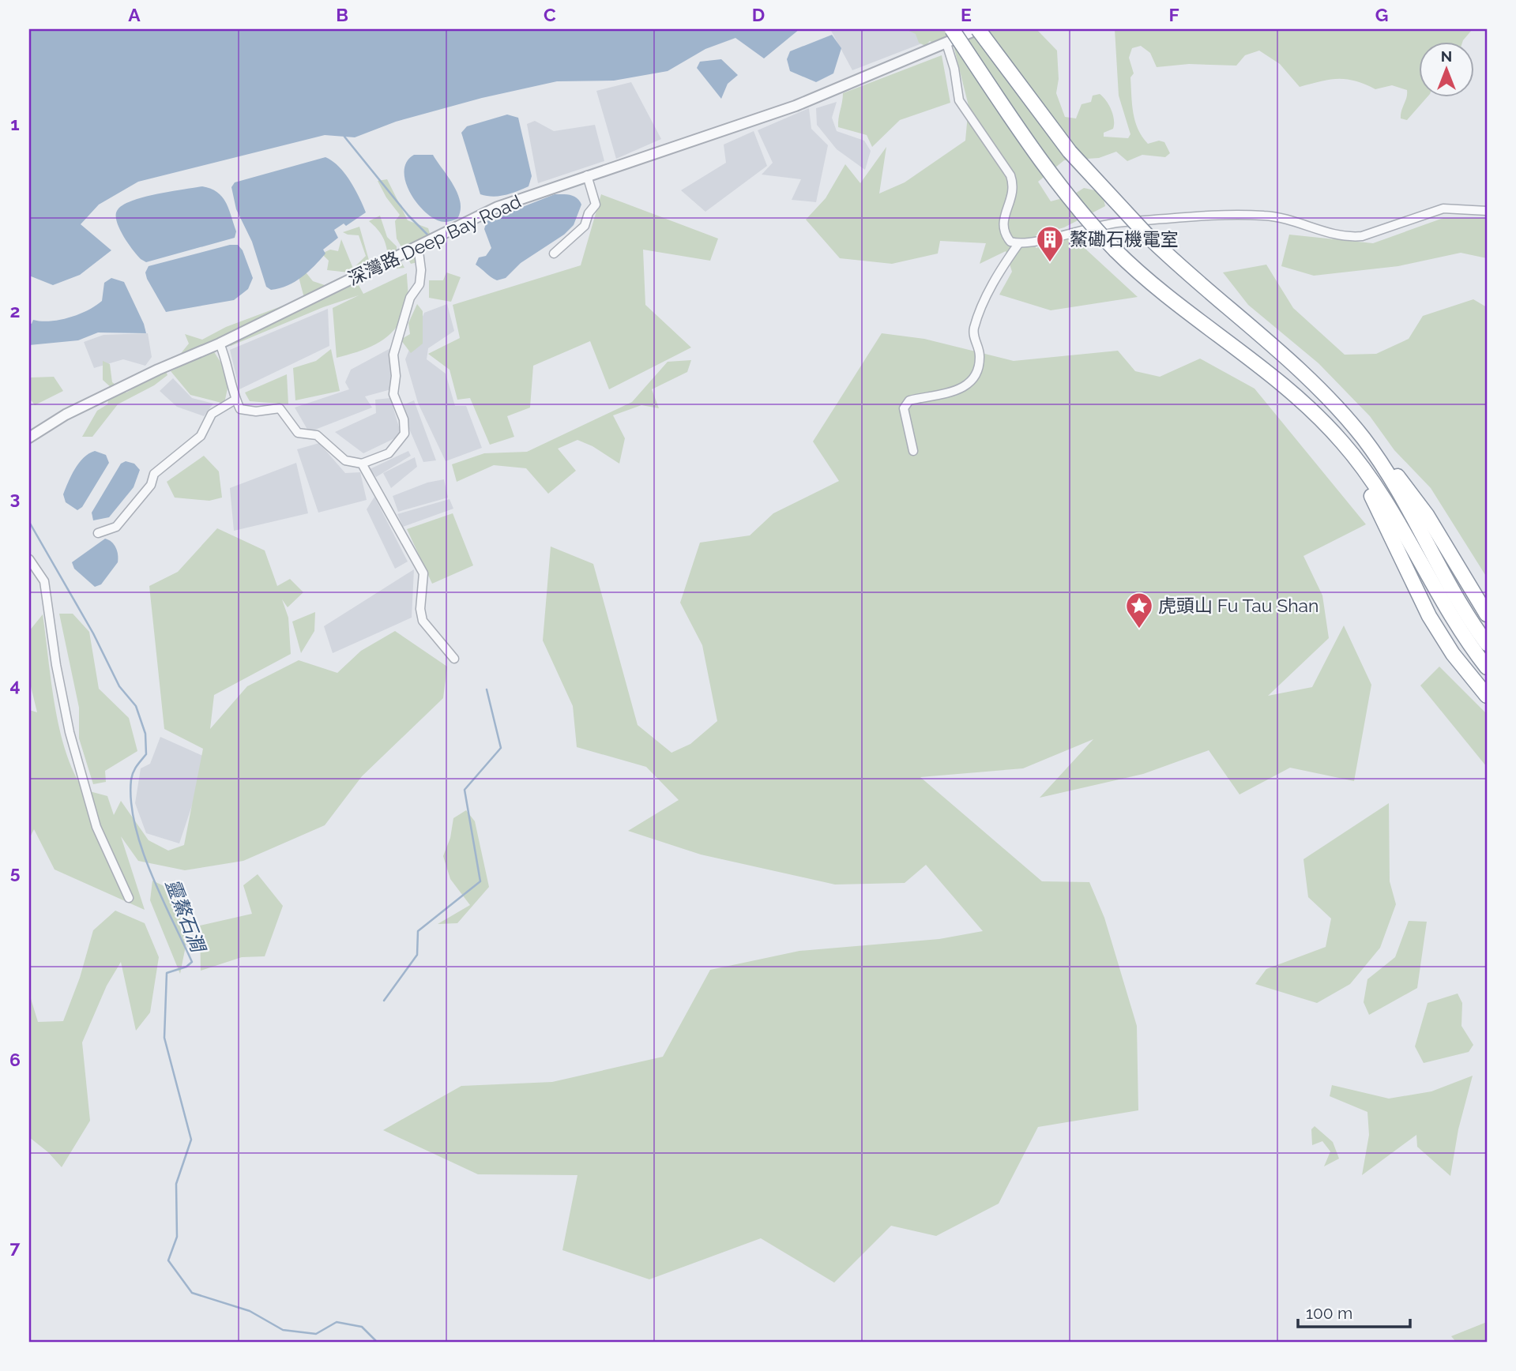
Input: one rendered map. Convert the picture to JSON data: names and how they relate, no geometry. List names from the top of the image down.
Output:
{
  "streets": {
    "street": ["深灣路 Deep Bay Road"]
  },
  "water": ["靈鰲石澗"],
  "places": {
    "building": ["鰲磡石機電室"],
    "place": ["虎頭山 Fu Tau Shan"]
  },
  "scale_bar": "100 m",
  "north": "top",
  "grid": {
    "columns": [
      "A",
      "B",
      "C",
      "D",
      "E",
      "F",
      "G"
    ],
    "rows": [
      "1",
      "2",
      "3",
      "4",
      "5",
      "6",
      "7"
    ]
  }
}
